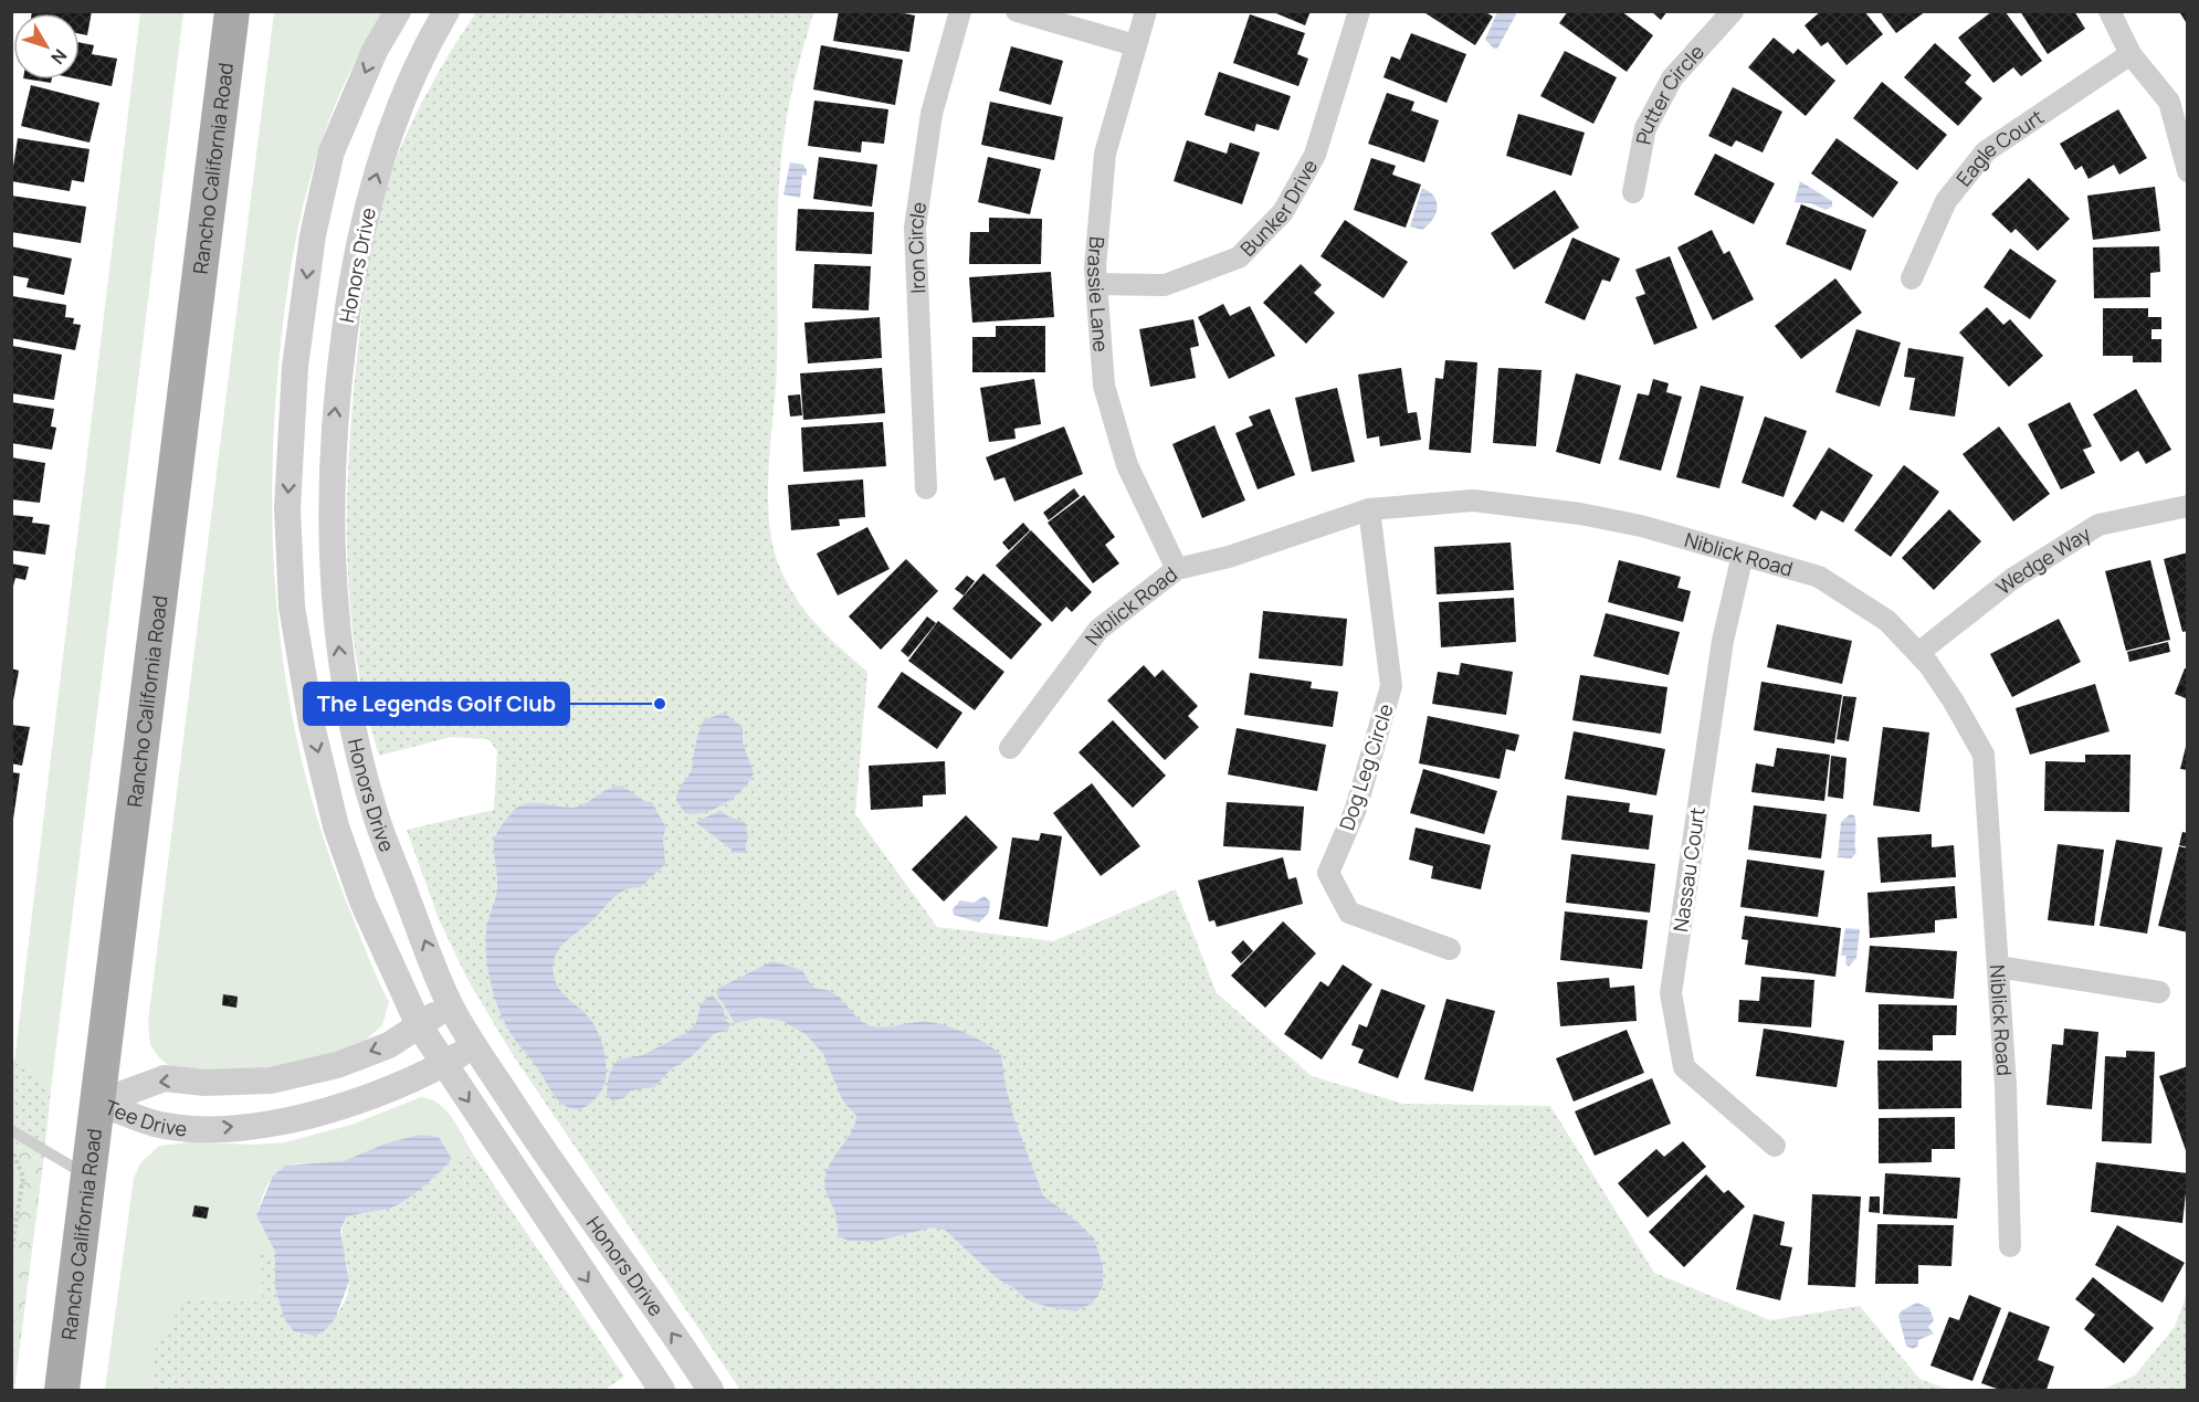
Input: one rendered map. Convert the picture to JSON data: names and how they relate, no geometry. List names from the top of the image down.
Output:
{
  "streets": {
    "main road": ["Rancho California Road"],
    "street": [
      "Putter Circle",
      "Eagle Court",
      "Bunker Drive",
      "Iron Circle",
      "Honors Drive",
      "Brassie Lane",
      "Niblick Road",
      "Wedge Way",
      "Dog Leg Circle",
      "Nassau Court",
      "Tee Drive"
    ]
  },
  "crossings": [
    ["Rancho California Road", "Tee Drive"],
    ["Bunker Drive", "Brassie Lane"],
    ["Honors Drive", "Tee Drive"],
    ["Brassie Lane", "Niblick Road"],
    ["Niblick Road", "Wedge Way"],
    ["Niblick Road", "Dog Leg Circle"],
    ["Niblick Road", "Nassau Court"]
  ],
  "places": ["The Legends Golf Club"],
  "north": "bottom right"
}
